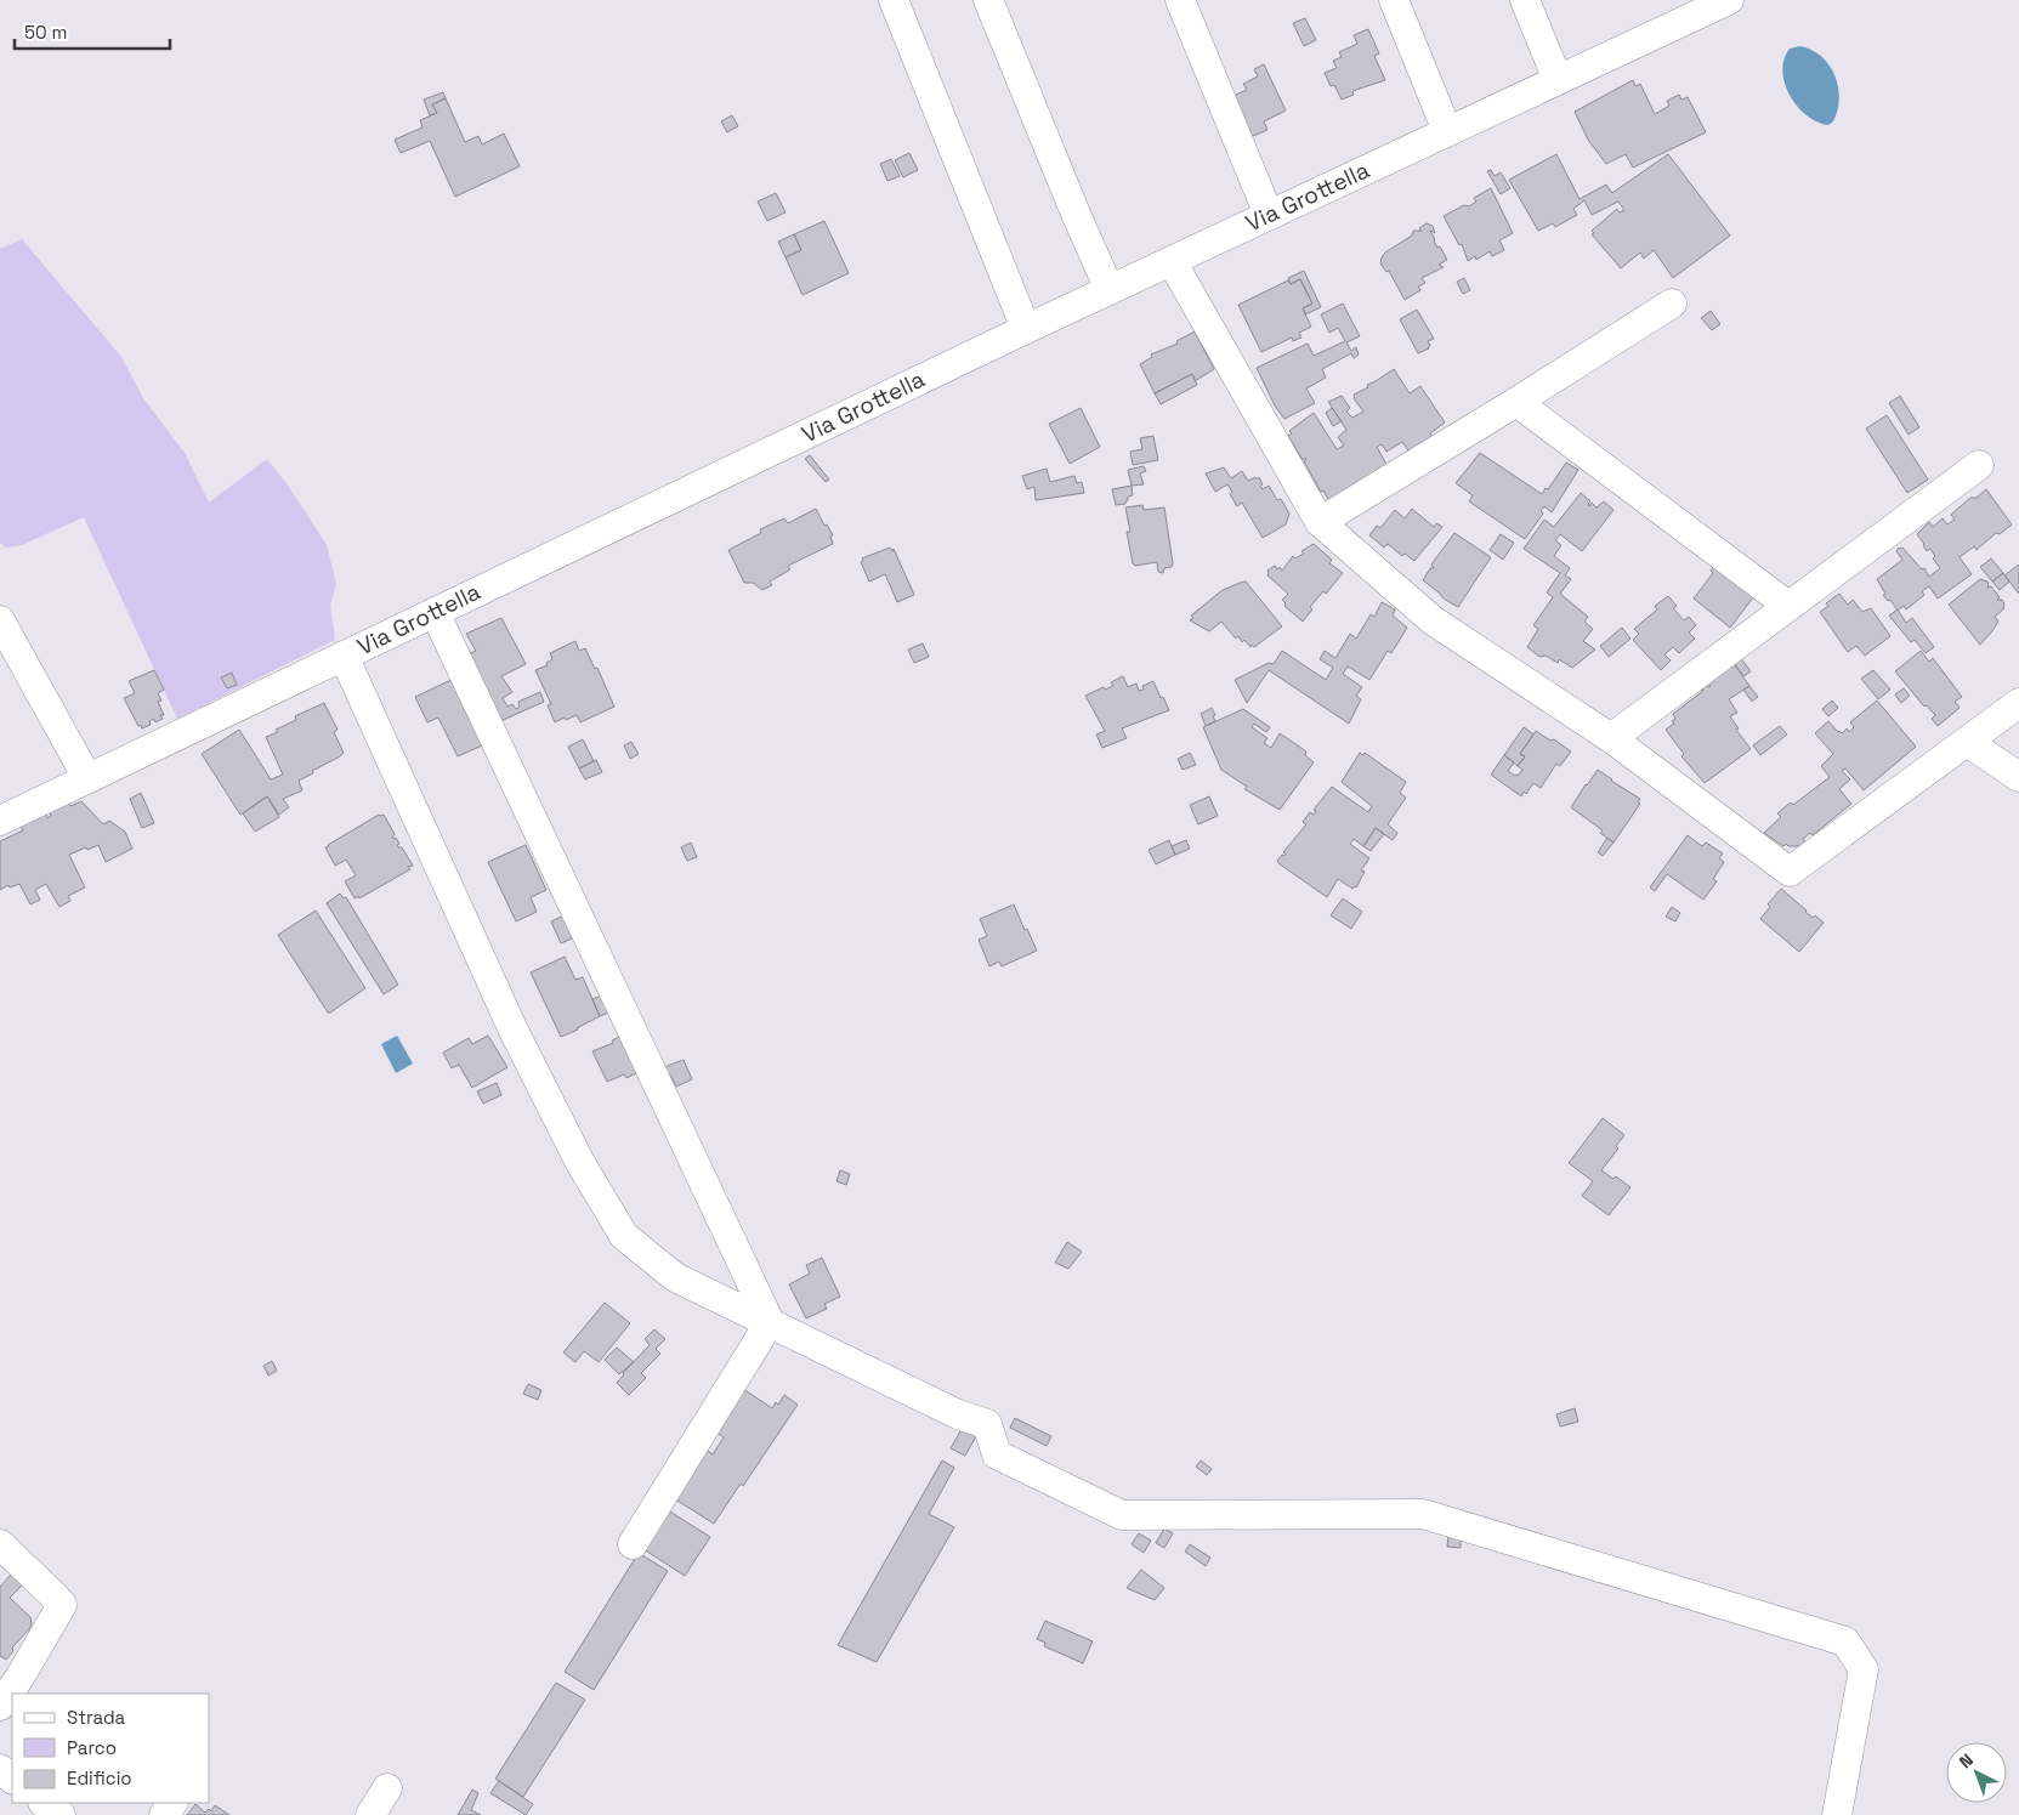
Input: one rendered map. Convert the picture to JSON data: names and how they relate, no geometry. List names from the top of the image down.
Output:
{
  "streets": {
    "street": ["Via Grottella"]
  },
  "legend": ["Strada", "Parco", "Edificio"],
  "scale_bar": "50 m",
  "north": "top left"
}
